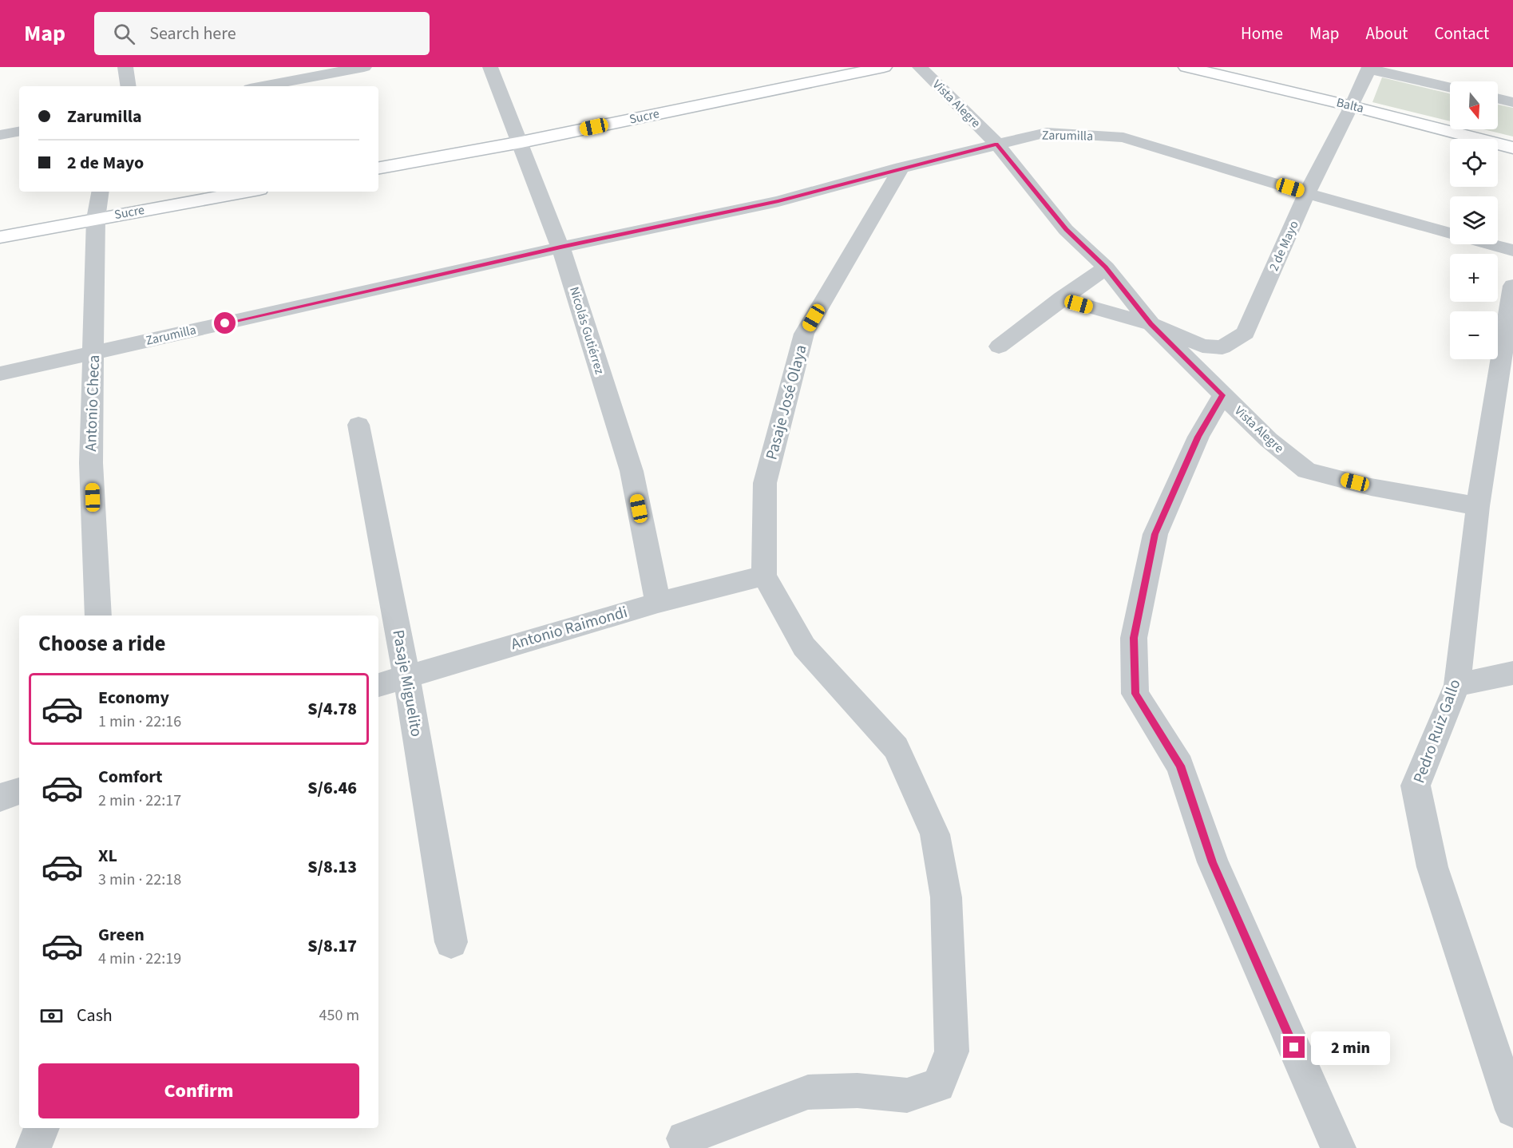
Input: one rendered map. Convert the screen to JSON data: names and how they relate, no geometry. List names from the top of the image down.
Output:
{
  "streets": {
    "street": [
      "Vista Alegre",
      "Balta",
      "Sucre",
      "Zarumilla",
      "2 de Mayo",
      "Nicolás Gutiérrez",
      "Pasaje José Olaya",
      "Antonio Checa",
      "Antonio Raimondi",
      "Pasaje Miguelito",
      "Pedro Ruiz Gallo"
    ]
  },
  "crossings": [
    ["Vista Alegre", "Zarumilla"],
    ["Vista Alegre", "2 de Mayo"],
    ["Vista Alegre", "Pedro Ruiz Gallo"],
    ["Balta", "2 de Mayo"],
    ["Sucre", "Nicolás Gutiérrez"],
    ["Sucre", "Antonio Checa"],
    ["Zarumilla", "2 de Mayo"],
    ["Zarumilla", "Nicolás Gutiérrez"],
    ["Zarumilla", "Pasaje José Olaya"],
    ["Zarumilla", "Antonio Checa"],
    ["Nicolás Gutiérrez", "Antonio Raimondi"],
    ["Pasaje José Olaya", "Antonio Raimondi"],
    ["Antonio Raimondi", "Pasaje Miguelito"]
  ],
  "north": "bottom",
  "page": {
    "header": "Map",
    "search": "Search here",
    "nav": [
      "Home",
      "Map",
      "About",
      "Contact"
    ],
    "map_buttons": ["+", "−"],
    "banner": ["Zarumilla", "2 de Mayo"],
    "heading": "Choose a ride",
    "list": [
      {
        "name": "Economy",
        "note": "1 min · 22:16",
        "value": "S/4.78"
      },
      {
        "name": "Comfort",
        "note": "2 min · 22:17",
        "value": "S/6.46"
      },
      {
        "name": "XL",
        "note": "3 min · 22:18",
        "value": "S/8.13"
      },
      {
        "name": "Green",
        "note": "4 min · 22:19",
        "value": "S/8.17"
      }
    ],
    "pay": ["Cash", "450 m"],
    "bubble": "2 min",
    "buttons": "Confirm"
  }
}
